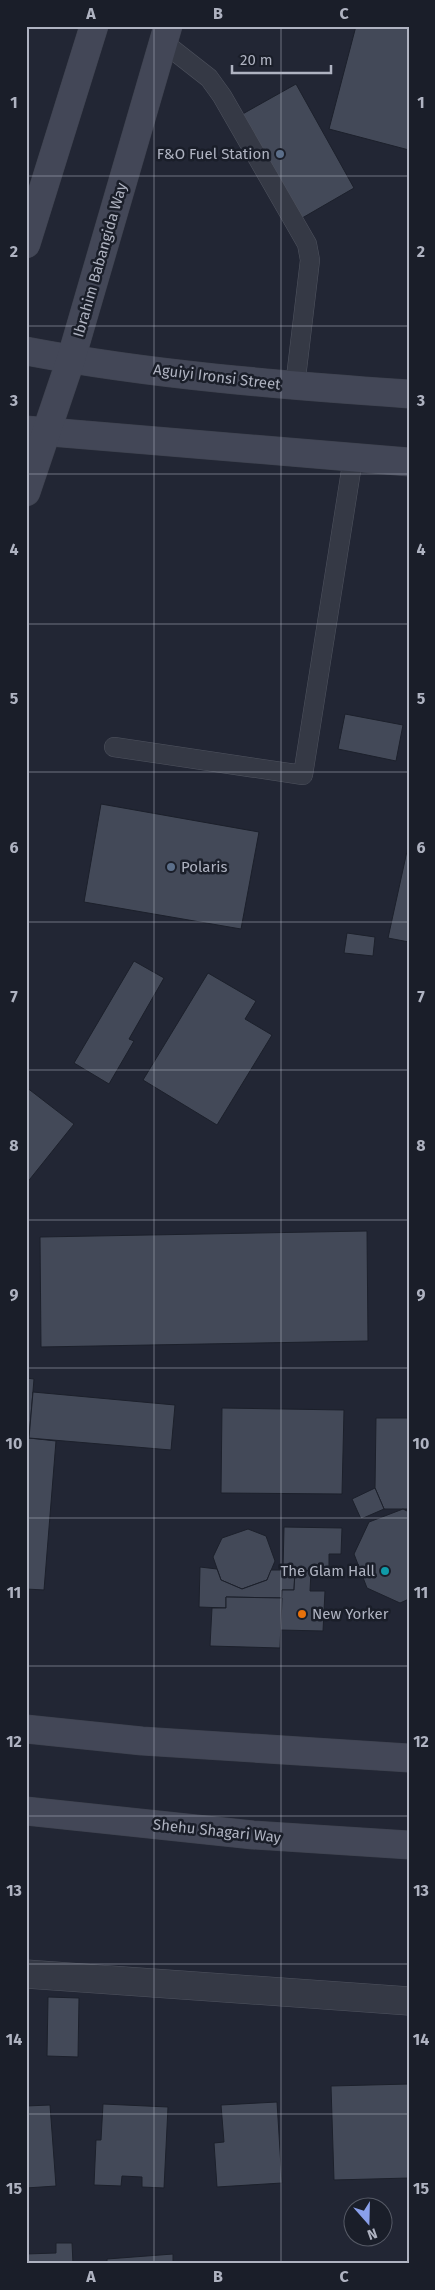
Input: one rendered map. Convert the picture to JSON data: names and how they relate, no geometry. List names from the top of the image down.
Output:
{
  "streets": {
    "main road": ["Ibrahim Babangida Way", "Aguiyi Ironsi Street", "Shehu Shagari Way"]
  },
  "crossings": [
    ["Ibrahim Babangida Way", "Aguiyi Ironsi Street"]
  ],
  "places": [
    "F&O Fuel Station",
    "Polaris",
    "The Glam Hall",
    "New Yorker"
  ],
  "scale_bar": "20 m",
  "north": "bottom",
  "grid": {
    "columns": ["A", "B", "C"],
    "rows": [
      "1",
      "2",
      "3",
      "4",
      "5",
      "6",
      "7",
      "8",
      "9",
      "10",
      "11",
      "12",
      "13",
      "14",
      "15"
    ]
  }
}
